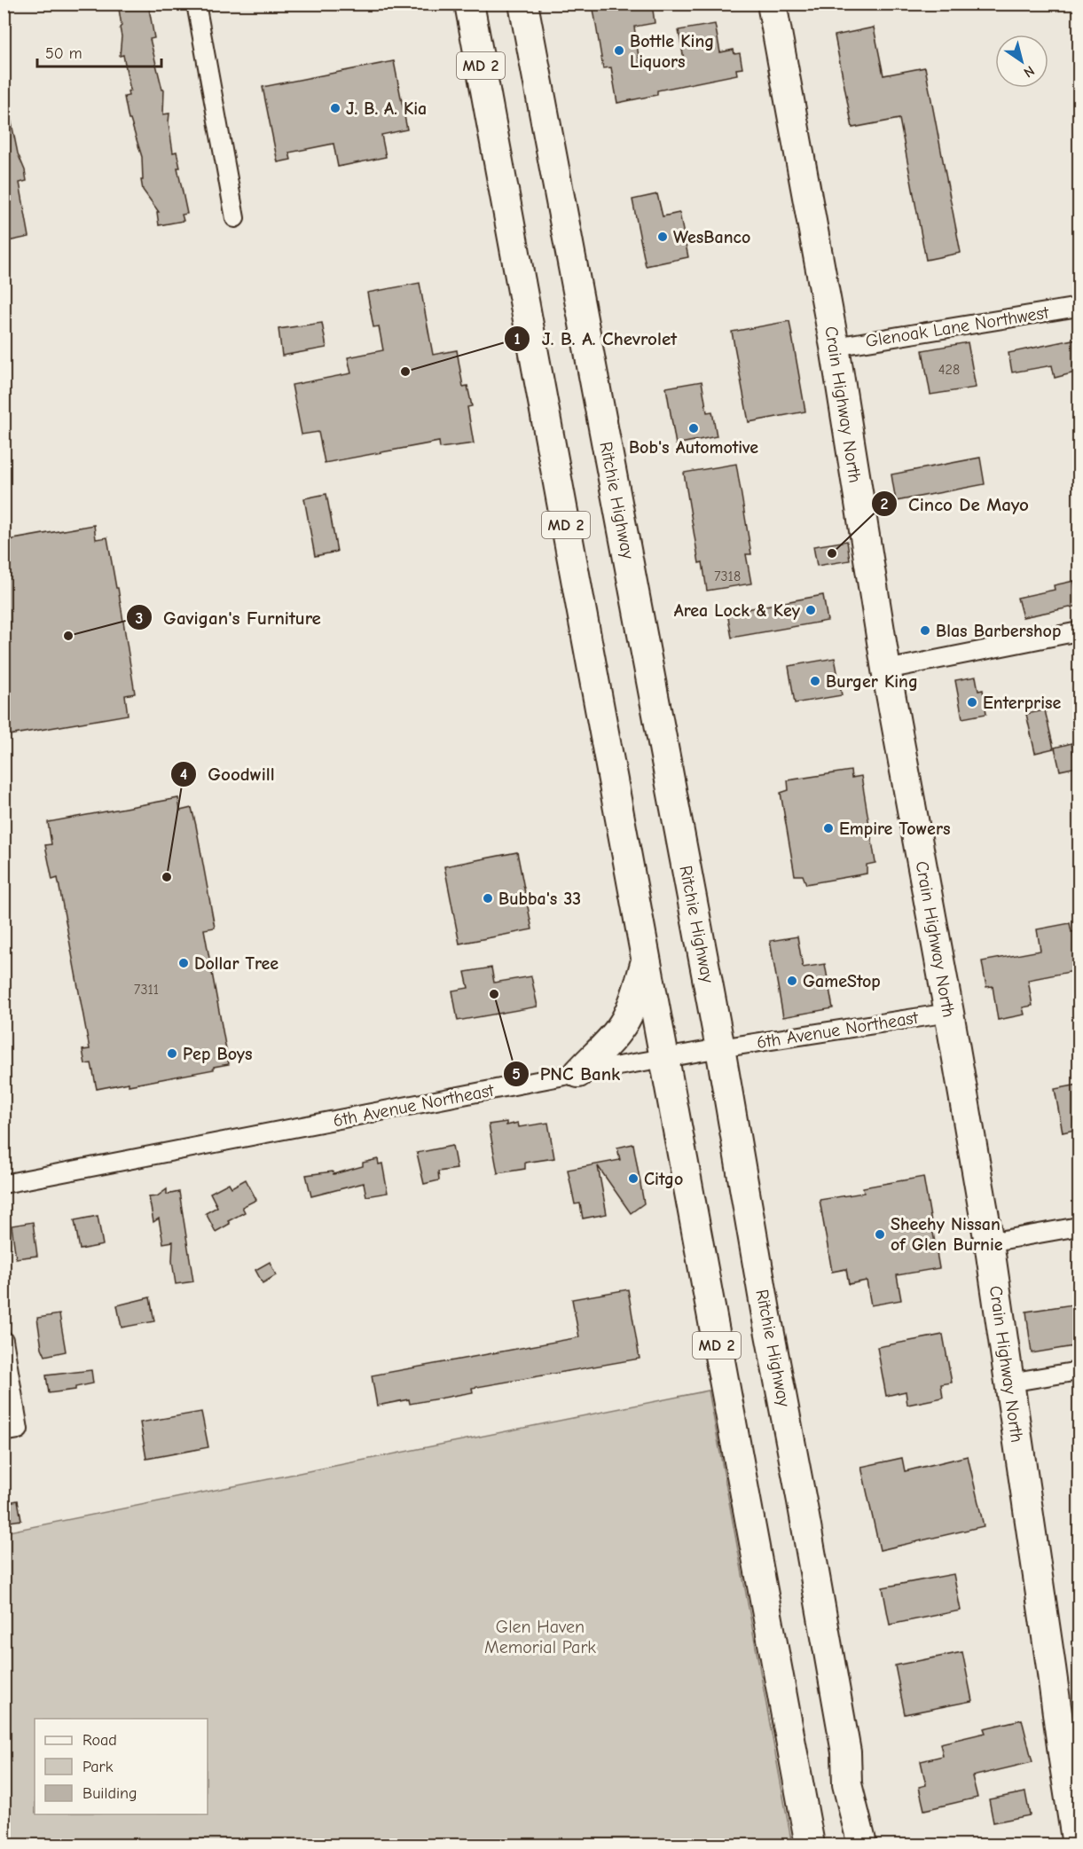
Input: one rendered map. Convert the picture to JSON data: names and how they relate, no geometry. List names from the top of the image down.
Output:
{
  "streets": {
    "main road": ["MD 2", "Crain Highway North", "Ritchie Highway"],
    "street": ["Glenoak Lane Northwest", "6th Avenue Northeast"]
  },
  "crossings": [
    ["MD 2", "6th Avenue Northeast"],
    ["Glenoak Lane Northwest", "Crain Highway North"],
    ["Crain Highway North", "6th Avenue Northeast"],
    ["Ritchie Highway", "6th Avenue Northeast"]
  ],
  "parks": ["Glen Haven Memorial Park"],
  "places": [
    "Bottle King Liquors",
    "J. B. A. Kia",
    "WesBanco",
    "J. B. A. Chevrolet",
    "Bob's Automotive",
    "Cinco De Mayo",
    "Area Lock & Key",
    "Blas Barbershop",
    "Gavigan's Furniture",
    "Burger King",
    "Enterprise",
    "Empire Towers",
    "Goodwill",
    "Bubba's 33",
    "Dollar Tree",
    "GameStop",
    "PNC Bank",
    "Pep Boys",
    "Citgo",
    "Sheehy Nissan of Glen Burnie"
  ],
  "house_numbers": ["428", "7318", "7311"],
  "legend": ["Road", "Park", "Building"],
  "scale_bar": "50 m",
  "north": "bottom right"
}
